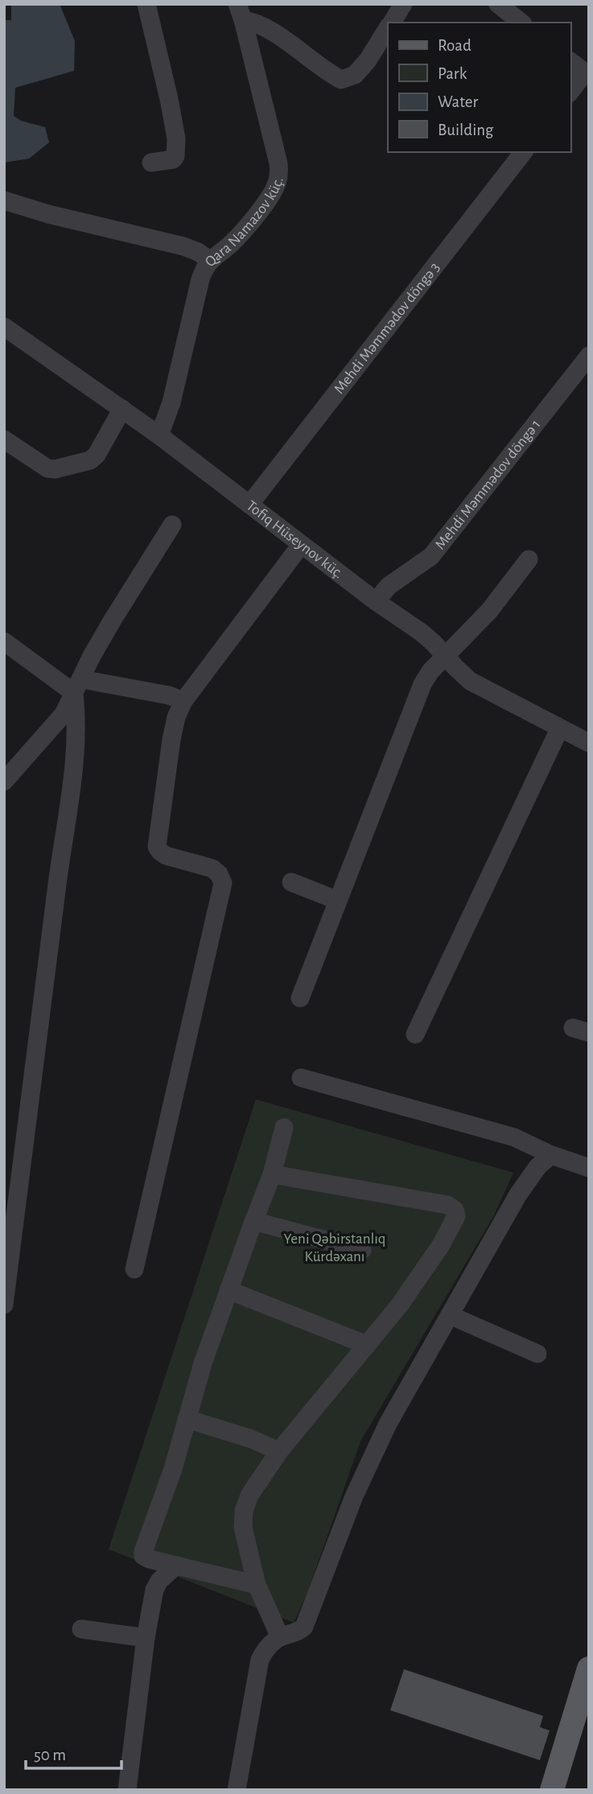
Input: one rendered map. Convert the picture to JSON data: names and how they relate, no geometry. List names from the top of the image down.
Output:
{
  "streets": {
    "street": [
      "Qara Namazov küç.",
      "Mehdi Məmmədov döngə 3",
      "Mehdi Məmmədov döngə 1",
      "Tofiq Hüseynov küç."
    ]
  },
  "crossings": [
    ["Qara Namazov küç.", "Tofiq Hüseynov küç."],
    ["Mehdi Məmmədov döngə 3", "Tofiq Hüseynov küç."],
    ["Mehdi Məmmədov döngə 1", "Tofiq Hüseynov küç."]
  ],
  "parks": ["Yeni Qəbirstanlıq Kürdəxanı"],
  "legend": [
    "Road",
    "Park",
    "Water",
    "Building"
  ],
  "scale_bar": "50 m"
}
